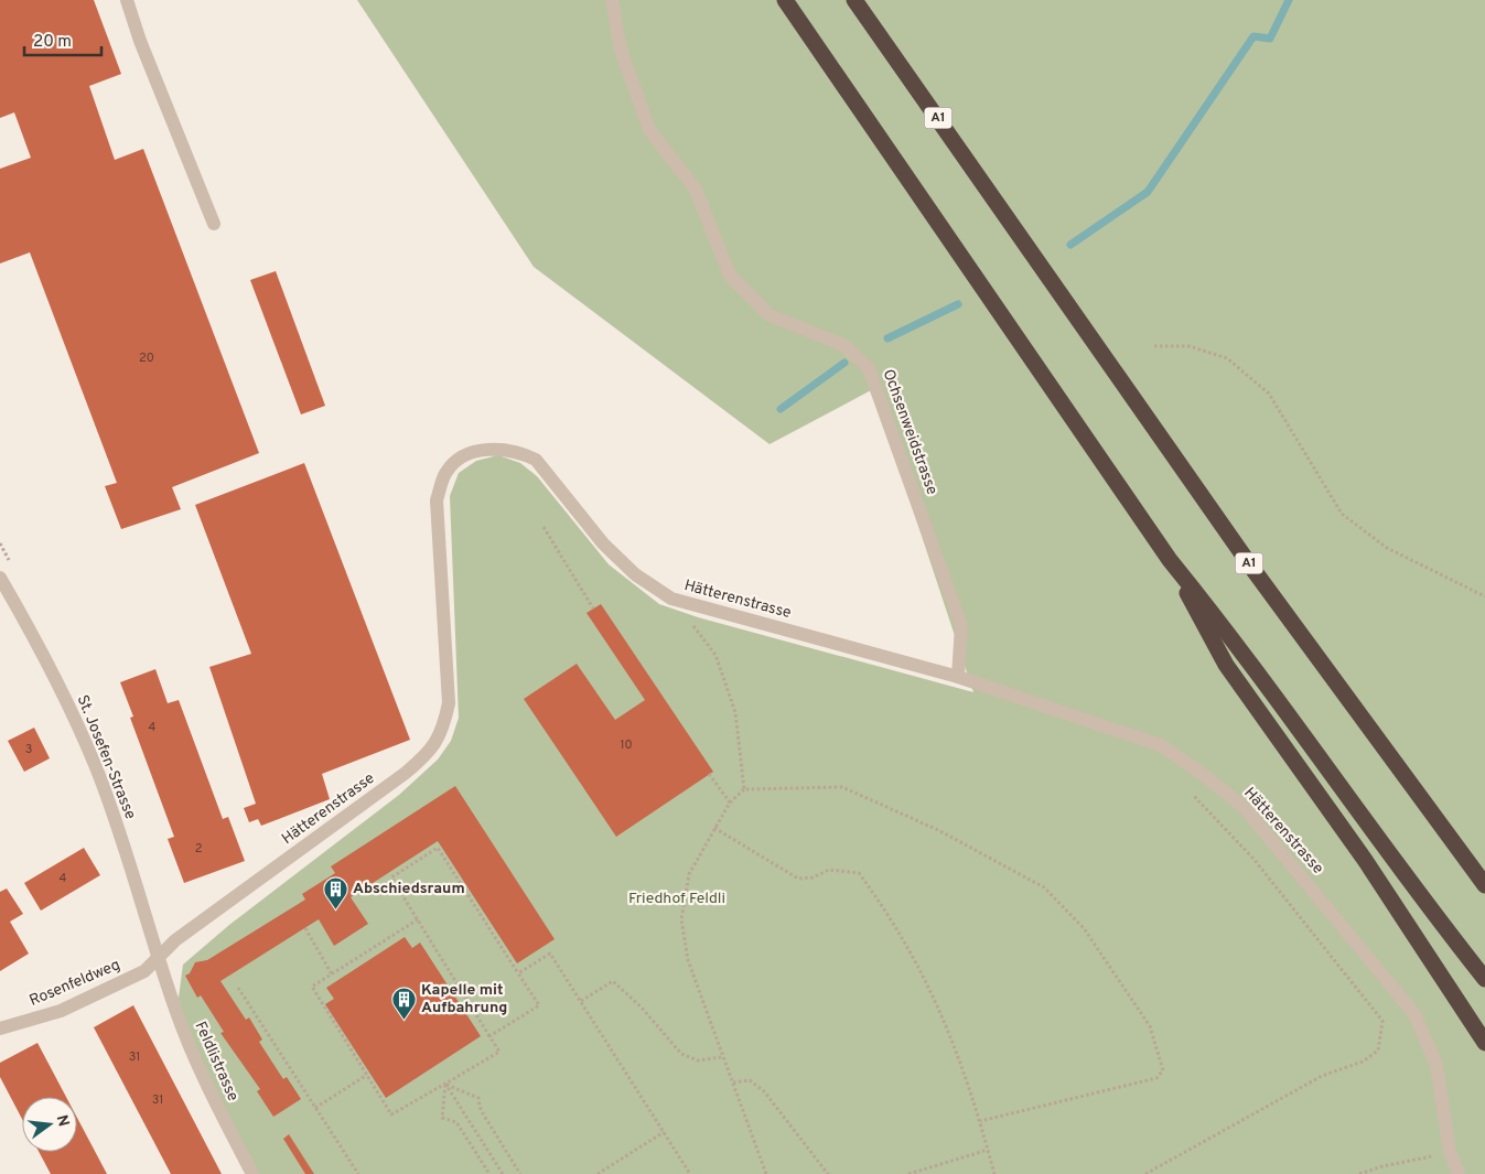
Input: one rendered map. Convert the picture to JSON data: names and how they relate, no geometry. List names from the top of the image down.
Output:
{
  "streets": {
    "highway": ["A1"],
    "street": [
      "Ochsenweidstrasse",
      "Hätterenstrasse",
      "St. Josefen-Strasse",
      "Rosenfeldweg",
      "Feldlistrasse"
    ]
  },
  "crossings": [
    ["Ochsenweidstrasse", "Hätterenstrasse"],
    ["Hätterenstrasse", "St. Josefen-Strasse"],
    ["Hätterenstrasse", "Rosenfeldweg"],
    ["Hätterenstrasse", "Feldlistrasse"],
    ["St. Josefen-Strasse", "Rosenfeldweg"],
    ["St. Josefen-Strasse", "Feldlistrasse"],
    ["Rosenfeldweg", "Feldlistrasse"]
  ],
  "parks": ["Friedhof Feldli"],
  "places": {
    "building": ["Abschiedsraum", "Kapelle mit Aufbahrung"]
  },
  "house_numbers": [
    "20",
    "4",
    "10",
    "3",
    "2",
    "4",
    "31",
    "31"
  ],
  "scale_bar": "20 m",
  "north": "right"
}
